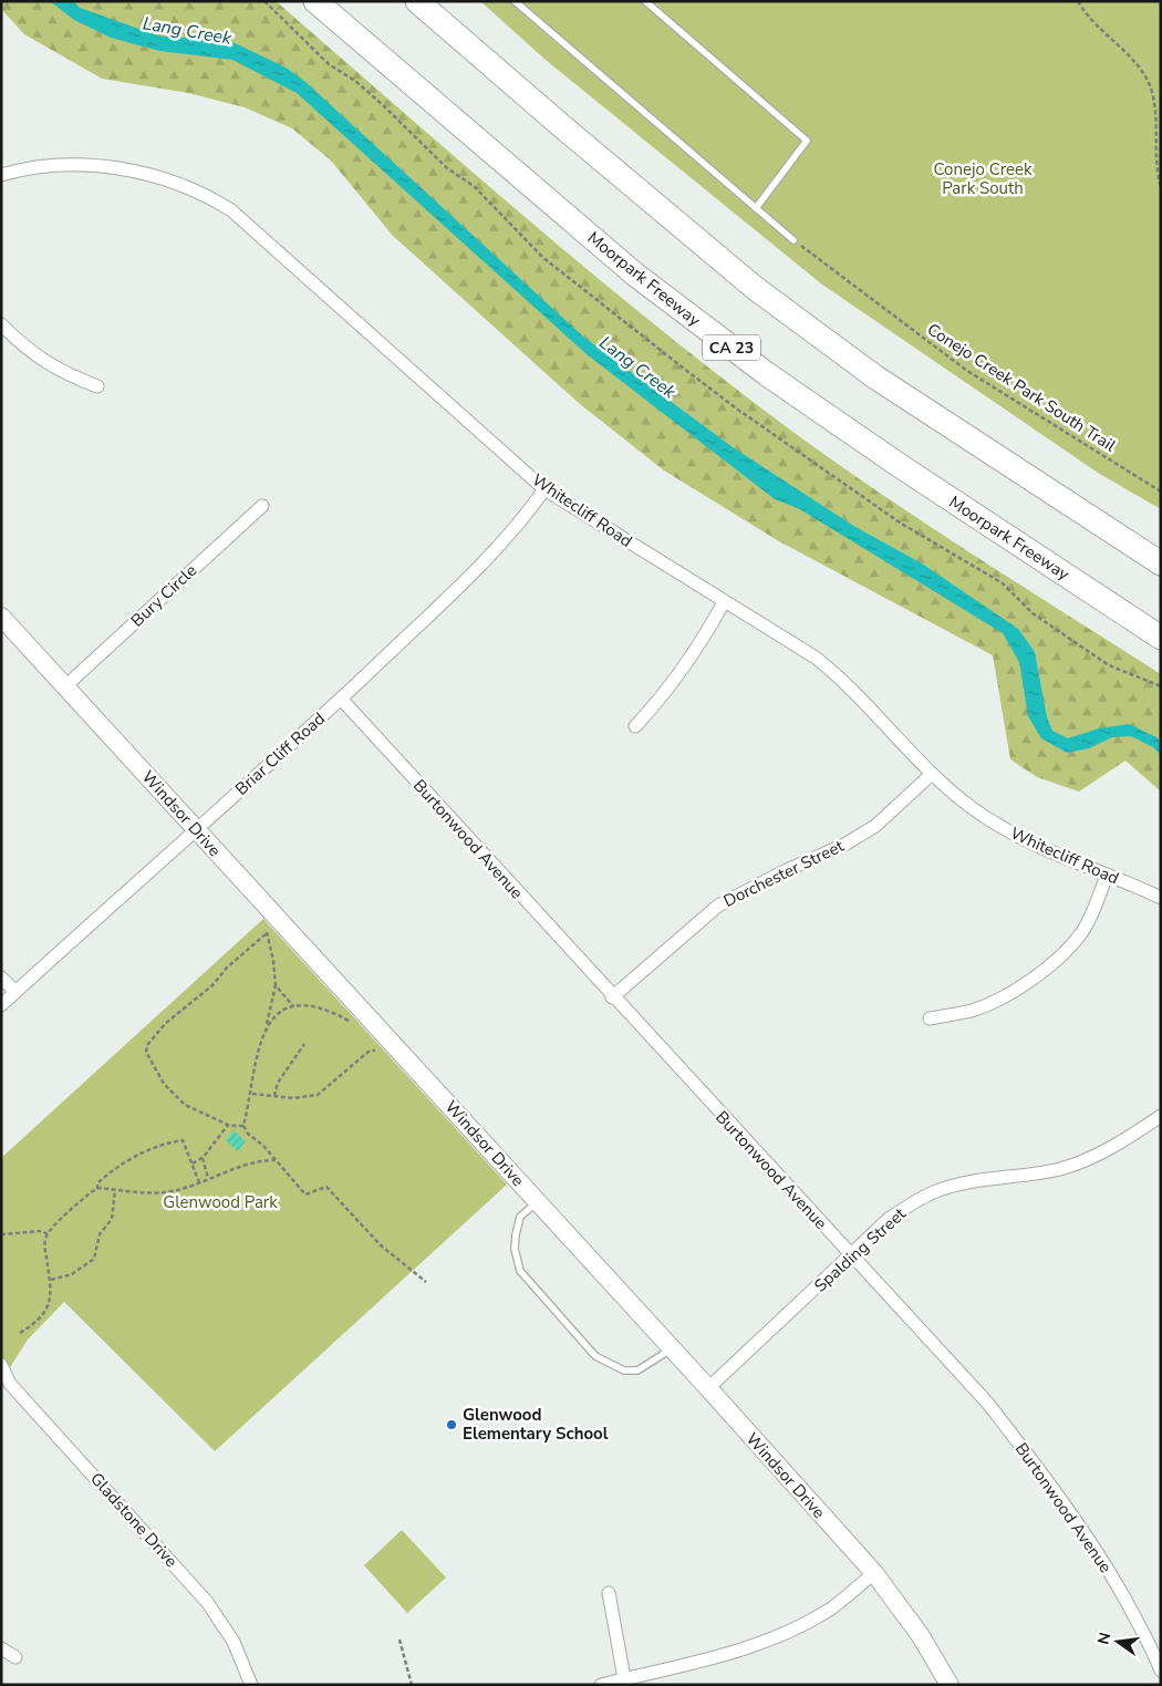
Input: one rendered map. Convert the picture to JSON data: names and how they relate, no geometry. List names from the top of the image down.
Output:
{
  "streets": {
    "highway": ["Moorpark Freeway", "CA 23"],
    "street": [
      "Whitecliff Road",
      "Bury Circle",
      "Briar Cliff Road",
      "Windsor Drive",
      "Burtonwood Avenue",
      "Dorchester Street",
      "Spalding Street",
      "Gladstone Drive"
    ],
    "path": ["Conejo Creek Park South Trail"]
  },
  "crossings": [
    ["Whitecliff Road", "Briar Cliff Road"],
    ["Whitecliff Road", "Dorchester Street"],
    ["Bury Circle", "Windsor Drive"],
    ["Briar Cliff Road", "Windsor Drive"],
    ["Briar Cliff Road", "Burtonwood Avenue"],
    ["Windsor Drive", "Spalding Street"],
    ["Burtonwood Avenue", "Dorchester Street"],
    ["Burtonwood Avenue", "Spalding Street"]
  ],
  "water": ["Lang Creek"],
  "parks": ["Conejo Creek Park South", "Glenwood Park"],
  "places": ["Glenwood Elementary School"],
  "north": "left"
}
